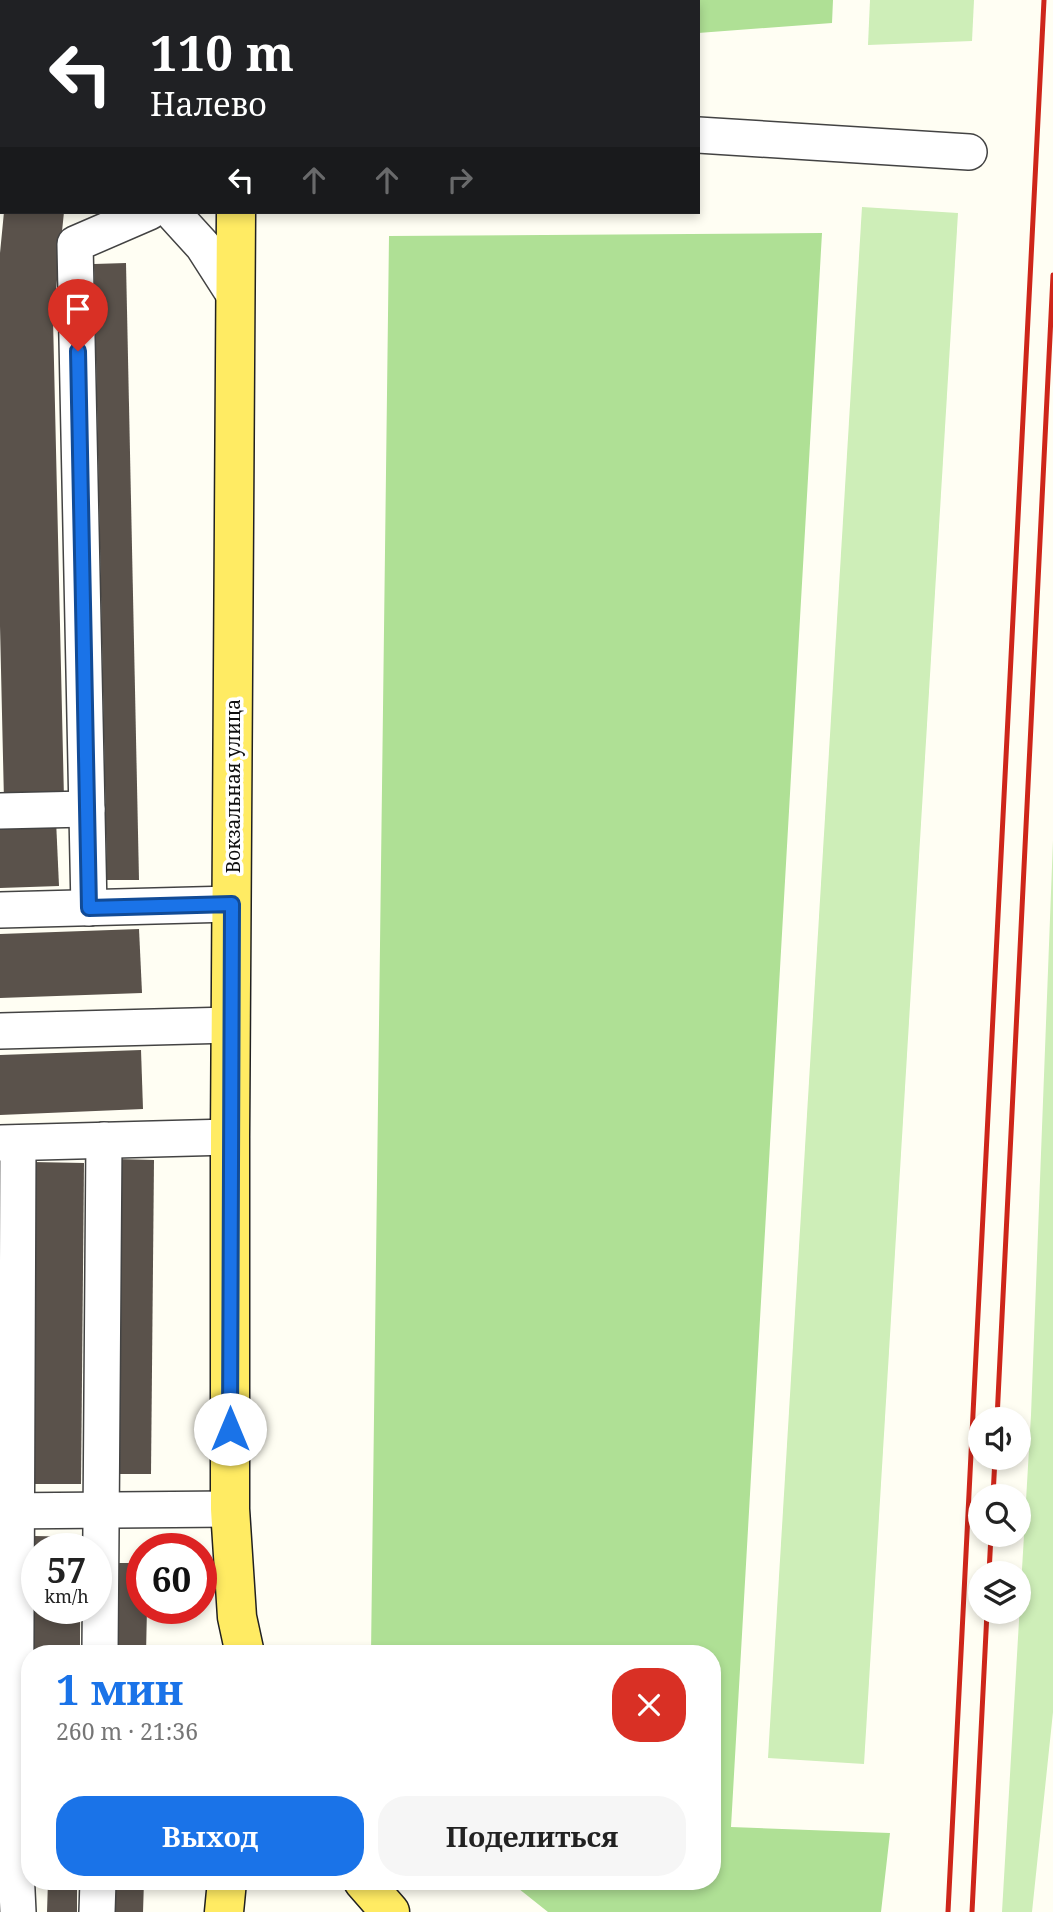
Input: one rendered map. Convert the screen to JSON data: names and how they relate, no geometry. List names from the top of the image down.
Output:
{
  "streets": {
    "main road": ["Вокзальная улица"]
  },
  "page": {
    "turn": ["110 m", "Налево"],
    "speed": "57 km/h",
    "limit": "60",
    "heading": ["1 мин", "260 m · 21:36"],
    "buttons": ["Выход", "Поделиться"]
  }
}
